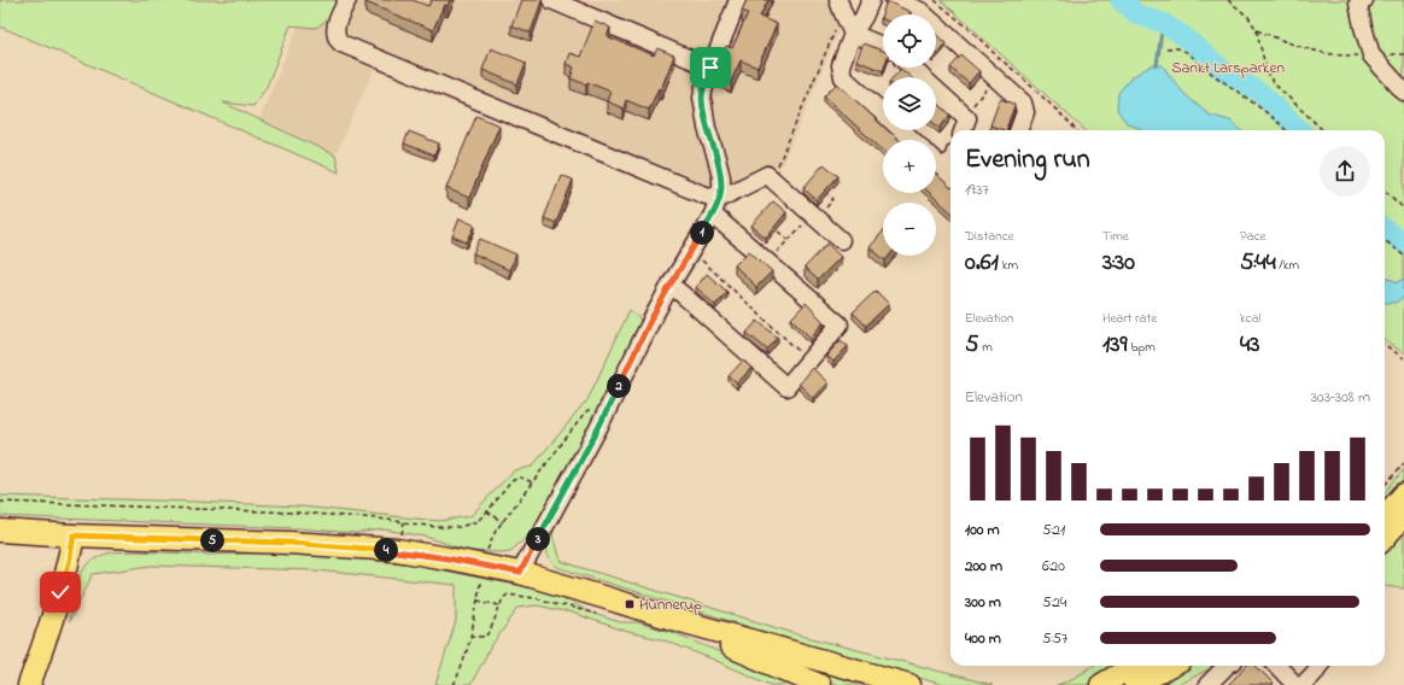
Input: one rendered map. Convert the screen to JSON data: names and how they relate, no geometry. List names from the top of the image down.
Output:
{
  "parks": ["Sankt Larsparken"],
  "places": {
    "transit": ["Hunnerup"]
  },
  "page": {
    "map_buttons": ["+", "−"],
    "heading": ["Evening run", "19:37"],
    "stats": [
      ["Distance", "0.61 km"],
      ["Time", "3:30"],
      ["Pace", "5:44 /km"],
      ["Elevation", "5 m"],
      ["Heart rate", "139 bpm"],
      ["kcal", "43"]
    ],
    "pins": [
      "1",
      "2",
      "3",
      "5",
      "4"
    ],
    "chart": ["Elevation", "303–308 m"],
    "list": [
      {
        "name": "100 m",
        "note": "5:21"
      },
      {
        "name": "200 m",
        "note": "6:20"
      },
      {
        "name": "300 m",
        "note": "5:24"
      },
      {
        "name": "400 m",
        "note": "5:57"
      }
    ]
  }
}
